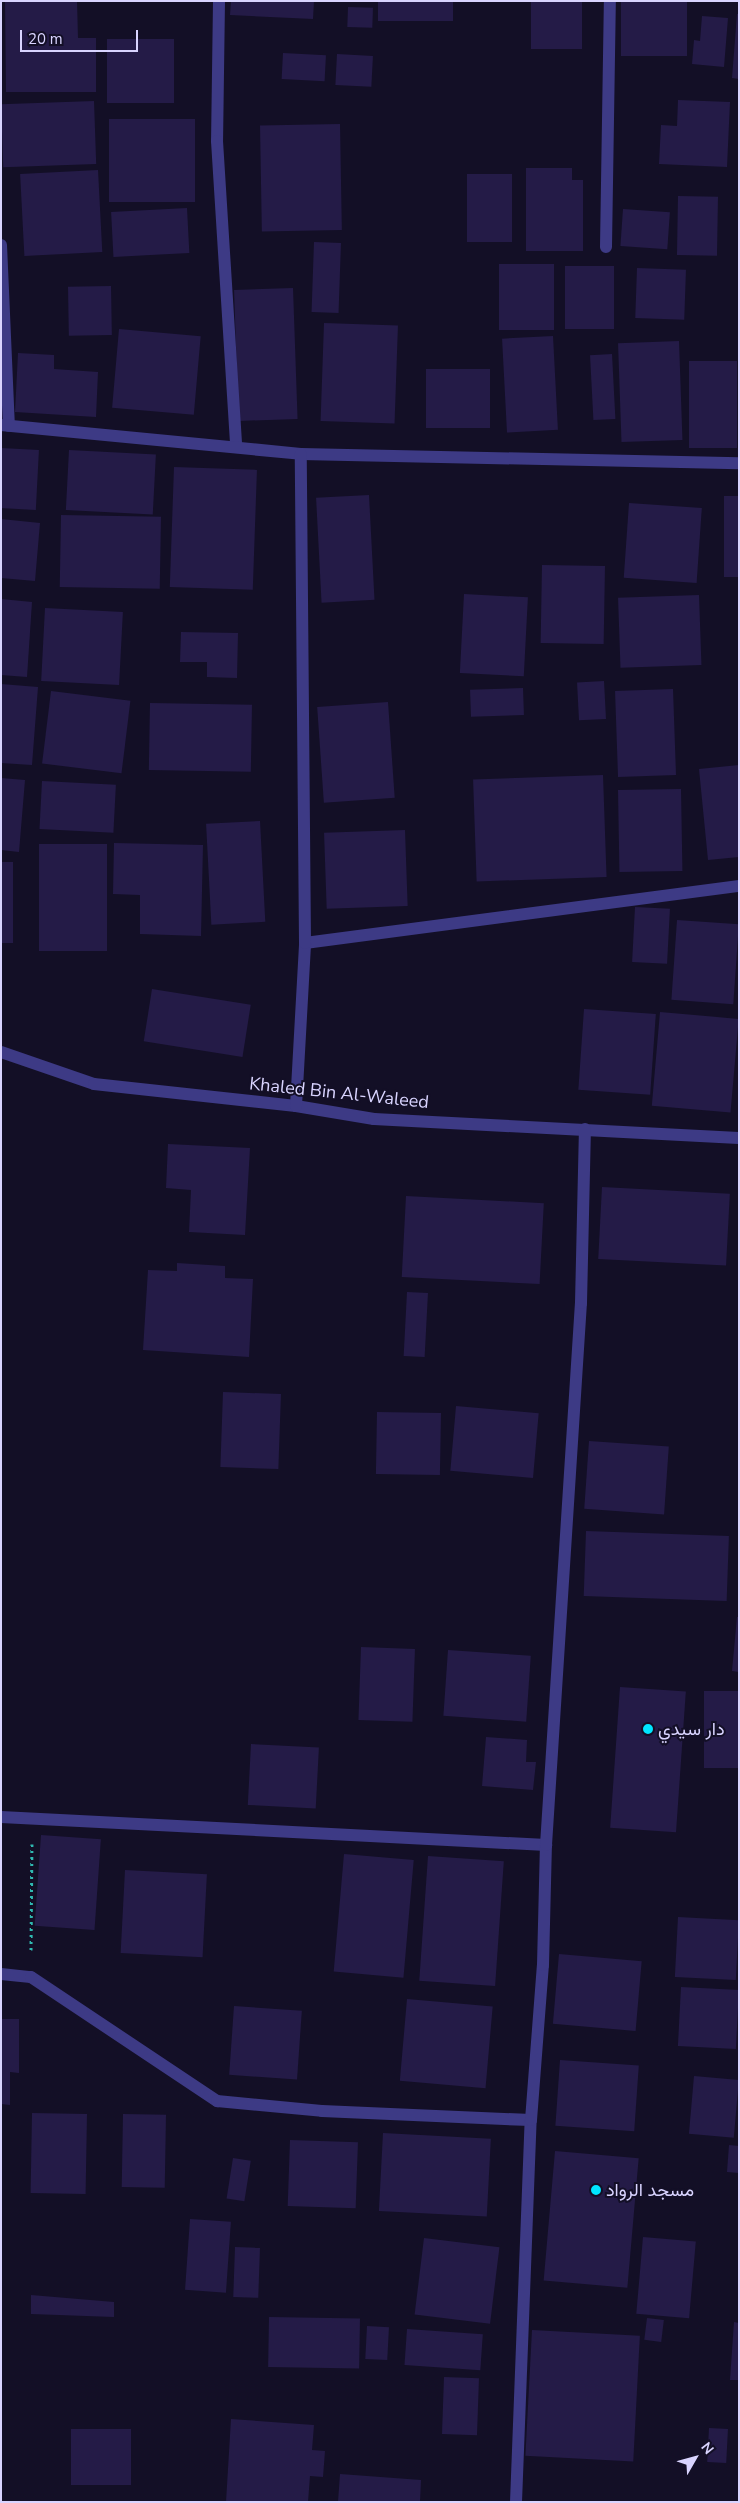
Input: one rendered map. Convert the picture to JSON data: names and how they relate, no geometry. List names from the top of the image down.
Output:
{
  "streets": {
    "street": ["Khaled Bin Al-Waleed"]
  },
  "places": ["دار سيدي", "مسجد الرواد"],
  "scale_bar": "20 m",
  "north": "top right"
}
